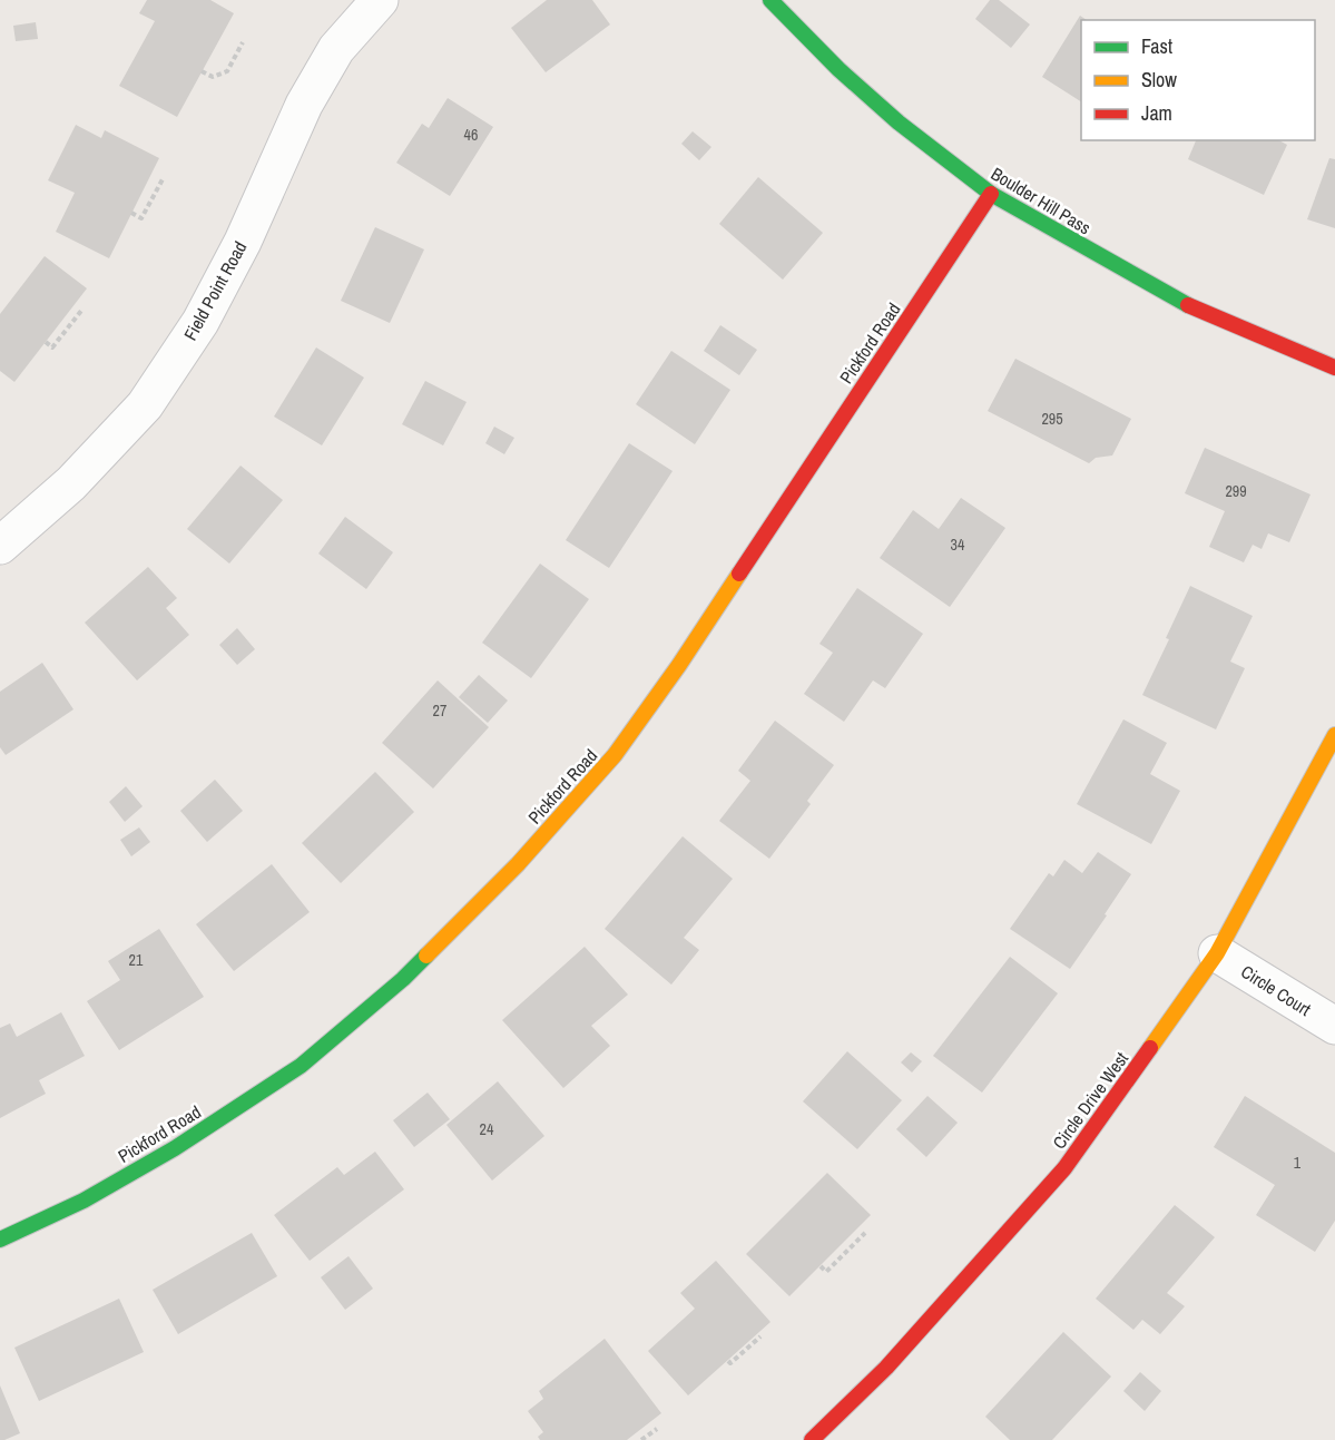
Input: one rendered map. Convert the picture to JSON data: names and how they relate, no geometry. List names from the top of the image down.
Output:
{
  "streets": {
    "street": [
      "Boulder Hill Pass",
      "Field Point Road",
      "Pickford Road",
      "Circle Court",
      "Circle Drive West"
    ]
  },
  "crossings": [
    ["Boulder Hill Pass", "Pickford Road"],
    ["Circle Court", "Circle Drive West"]
  ],
  "house_numbers": [
    "46",
    "295",
    "299",
    "34",
    "27",
    "21",
    "24",
    "1"
  ],
  "legend": ["Fast", "Slow", "Jam"]
}
